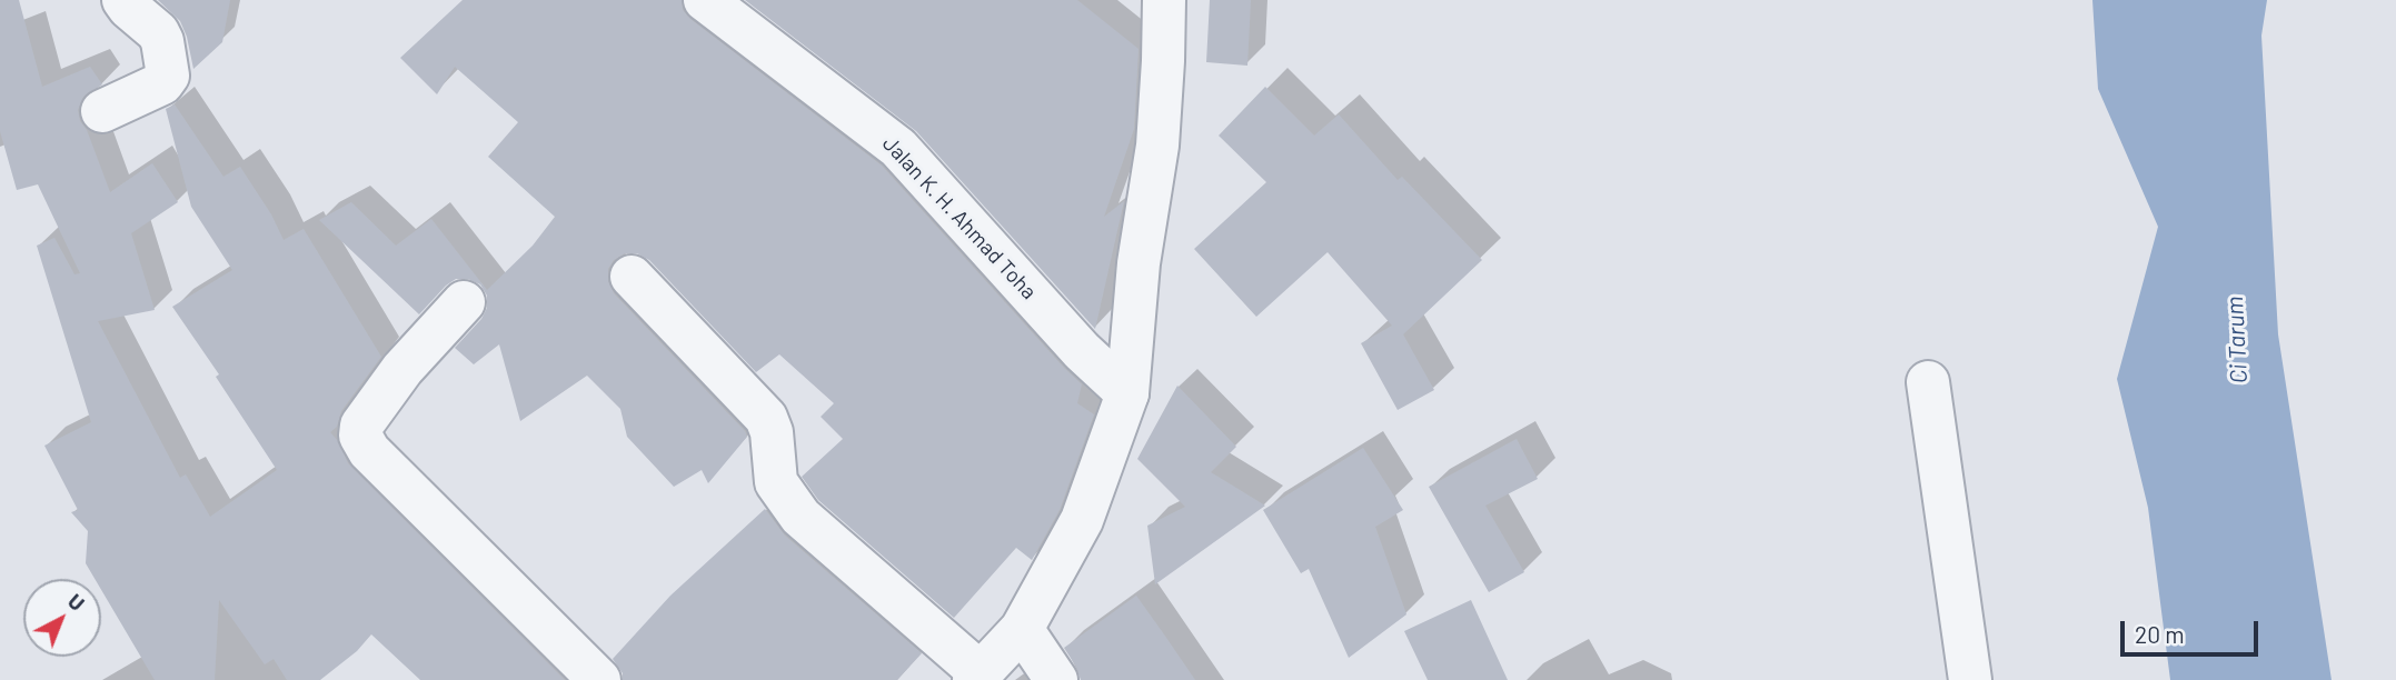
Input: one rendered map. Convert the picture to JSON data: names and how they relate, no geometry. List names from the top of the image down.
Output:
{
  "streets": {
    "street": ["Jalan K. H. Ahmad Toha"]
  },
  "water": ["Ci Tarum"],
  "scale_bar": "20 m",
  "north": "top right"
}
